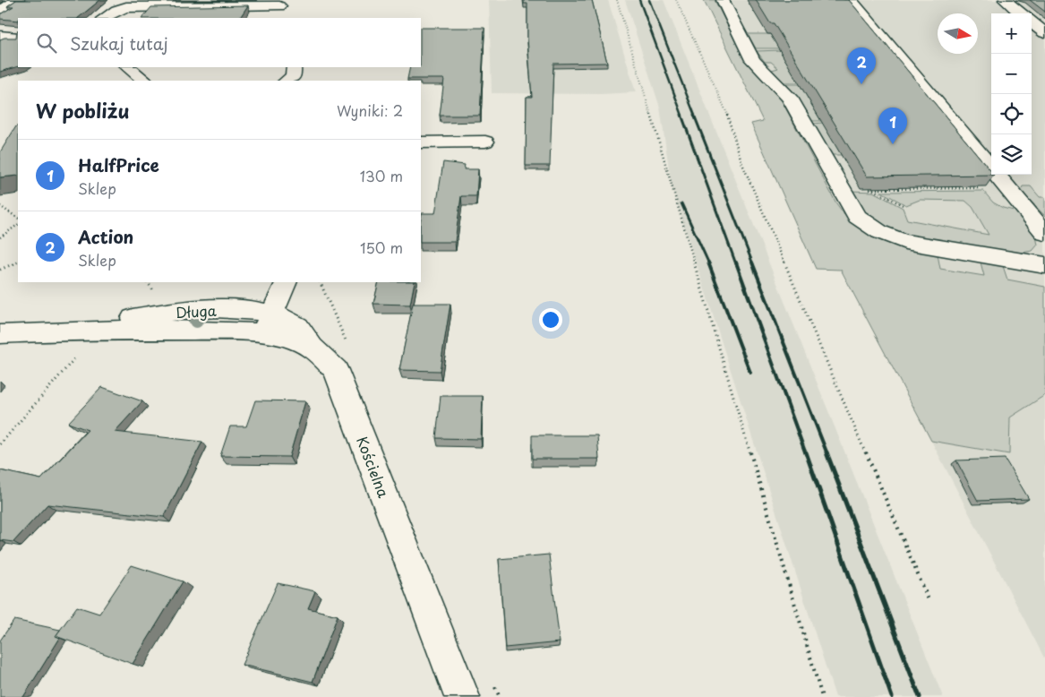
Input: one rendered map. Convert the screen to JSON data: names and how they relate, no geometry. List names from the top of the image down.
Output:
{
  "streets": {
    "street": ["Długa", "Kościelna"]
  },
  "crossings": [
    ["Długa", "Kościelna"]
  ],
  "north": "right",
  "page": {
    "map_buttons": ["+", "−"],
    "search": "Szukaj tutaj",
    "pins": ["2", "1"],
    "heading": ["W pobliżu", "Wyniki: 2"],
    "list": [
      {
        "mark": "1",
        "name": "HalfPrice",
        "note": "Sklep",
        "value": "130 m"
      },
      {
        "mark": "2",
        "name": "Action",
        "note": "Sklep",
        "value": "150 m"
      }
    ]
  }
}
